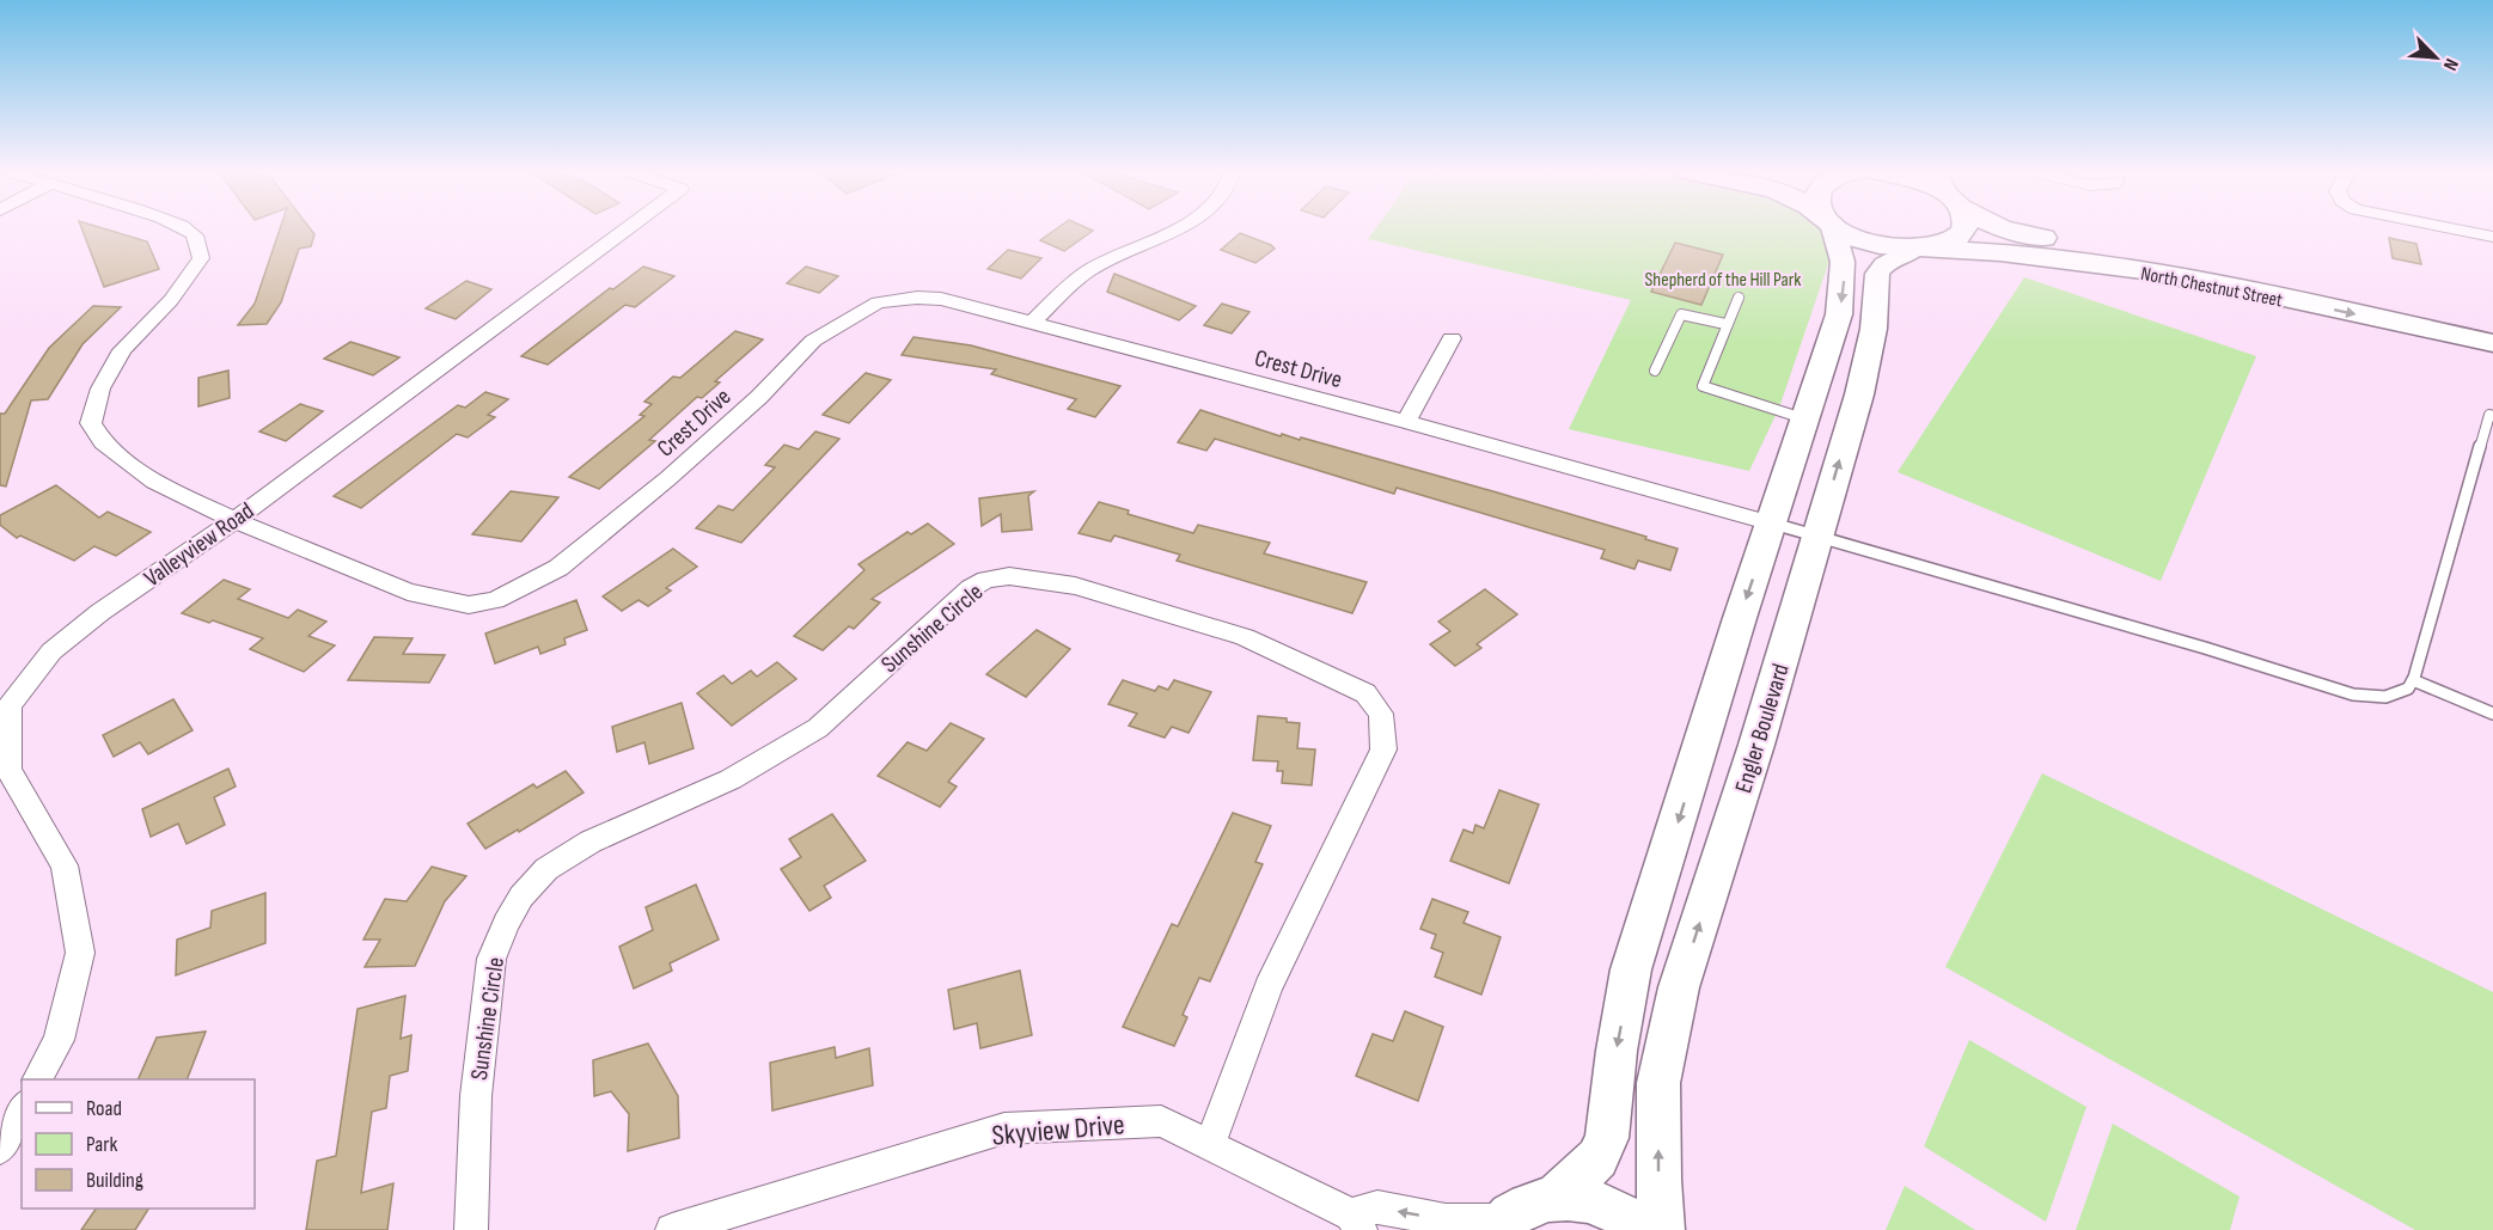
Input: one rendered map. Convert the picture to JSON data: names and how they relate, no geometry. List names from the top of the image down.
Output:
{
  "streets": {
    "main road": ["North Chestnut Street", "Engler Boulevard"],
    "street": [
      "Crest Drive",
      "Valleyview Road",
      "Sunshine Circle",
      "Skyview Drive"
    ]
  },
  "crossings": [
    ["North Chestnut Street", "Engler Boulevard"],
    ["Crest Drive", "Valleyview Road"],
    ["Sunshine Circle", "Skyview Drive"]
  ],
  "parks": ["Shepherd of the Hill Park"],
  "legend": ["Road", "Park", "Building"],
  "north": "bottom right"
}
